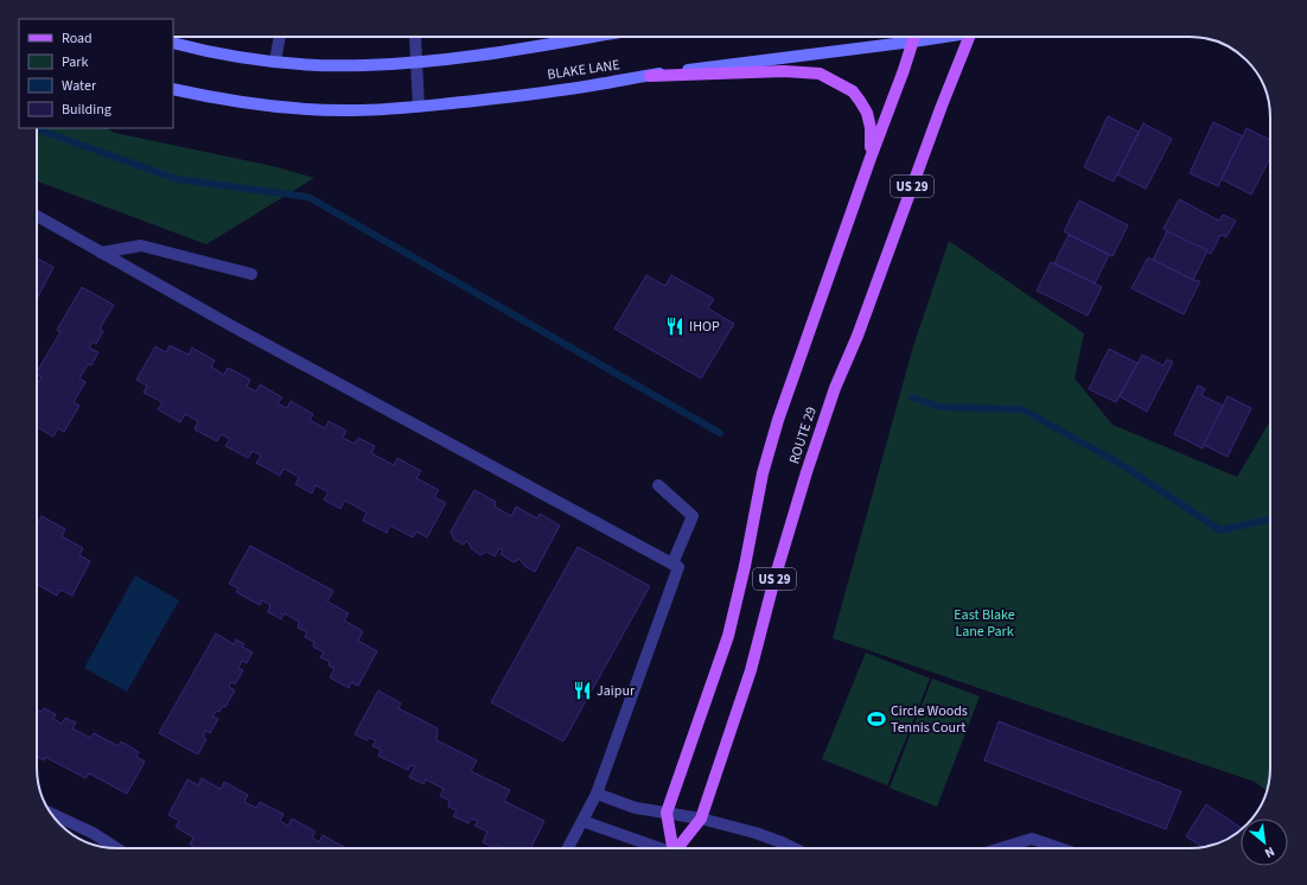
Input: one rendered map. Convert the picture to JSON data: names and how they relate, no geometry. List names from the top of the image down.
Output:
{
  "streets": {
    "main road": ["BLAKE LANE", "US 29", "ROUTE 29"]
  },
  "crossings": [
    ["BLAKE LANE", "ROUTE 29"]
  ],
  "parks": ["East Blake Lane Park"],
  "places": {
    "restaurant": ["IHOP", "Jaipur"],
    "sports": ["Circle Woods Tennis Court"]
  },
  "legend": [
    "Road",
    "Park",
    "Water",
    "Building"
  ],
  "north": "bottom right"
}
